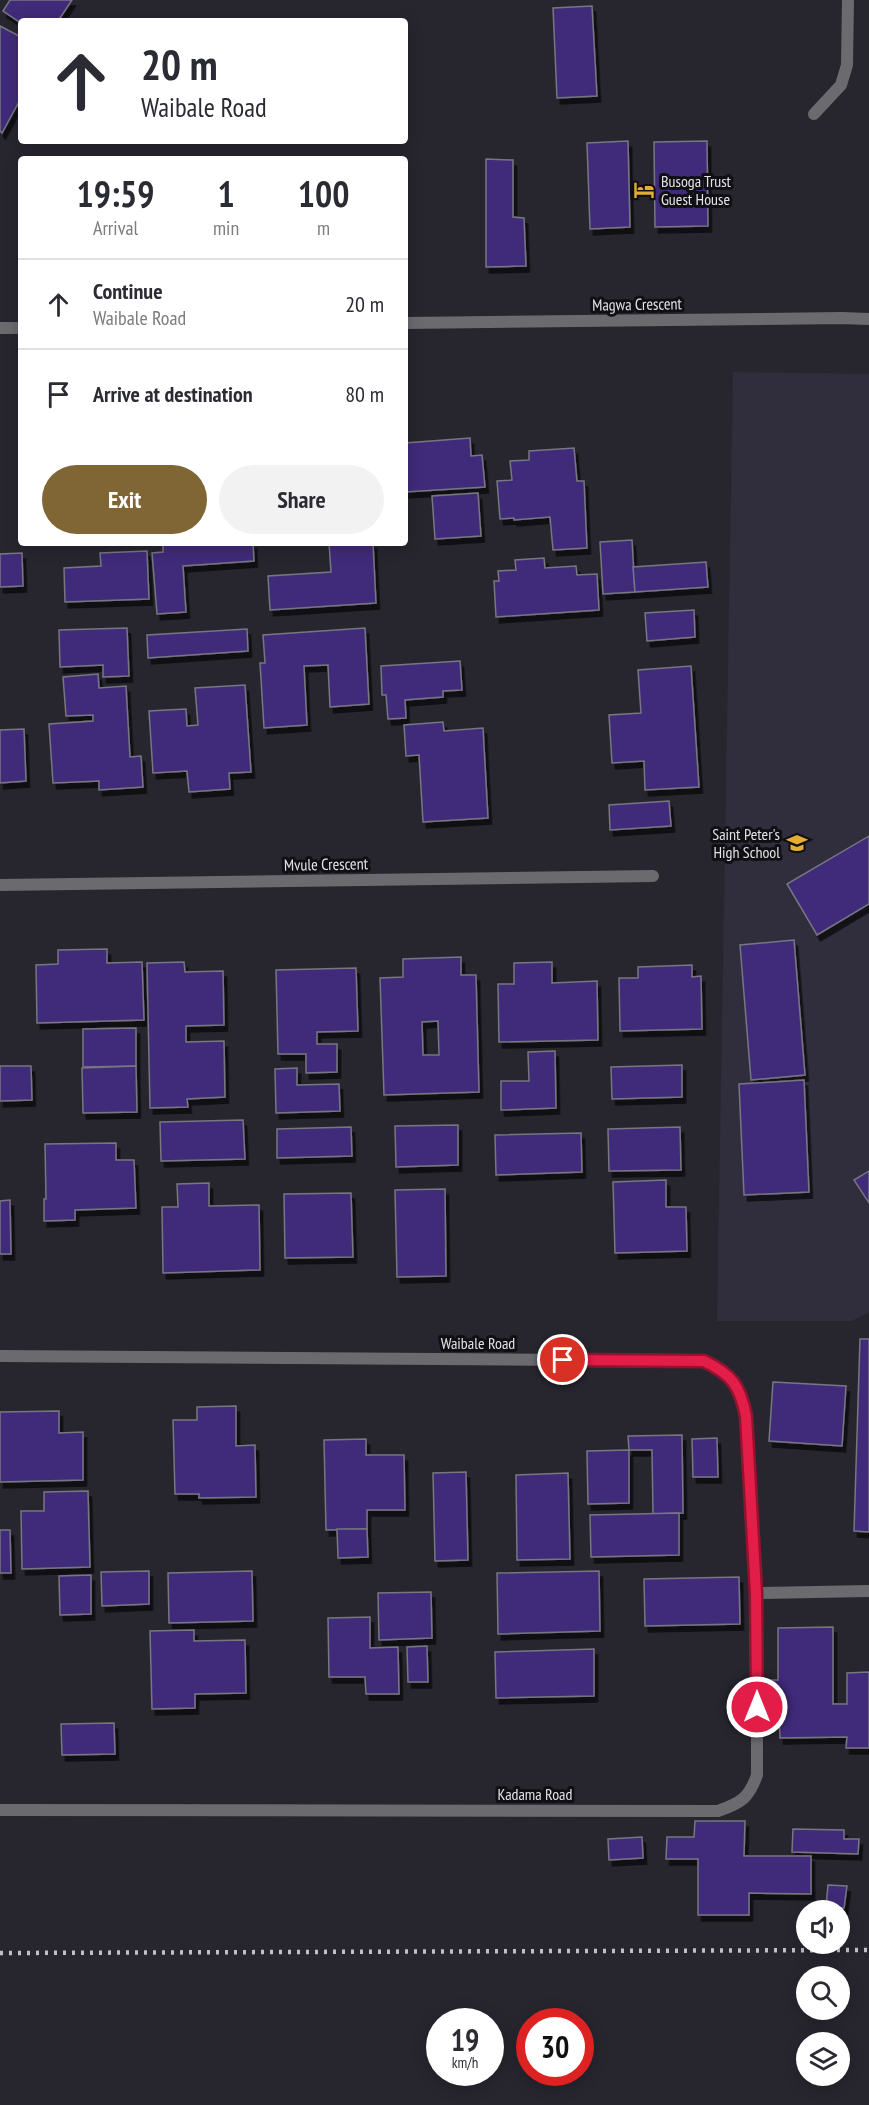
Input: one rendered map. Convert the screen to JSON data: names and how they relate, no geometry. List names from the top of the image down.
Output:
{
  "streets": {
    "street": [
      "Magwa Crescent",
      "Mvule Crescent",
      "Waibale Road",
      "Kadama Road"
    ]
  },
  "crossings": [
    ["Waibale Road", "Kadama Road"]
  ],
  "places": {
    "hotel": ["Busoga Trust Guest House"],
    "school or university": ["Saint Peter's High School"]
  },
  "page": {
    "turn": ["20 m", "Waibale Road"],
    "eta": [
      "19:59",
      "Arrival",
      "1",
      "min",
      "100",
      "m"
    ],
    "list": [
      {
        "name": "Continue",
        "note": "Waibale Road",
        "value": "20 m"
      },
      {
        "name": "Arrive at destination",
        "value": "80 m"
      }
    ],
    "buttons": ["Exit", "Share"],
    "speed": "19 km/h",
    "limit": "30"
  }
}
